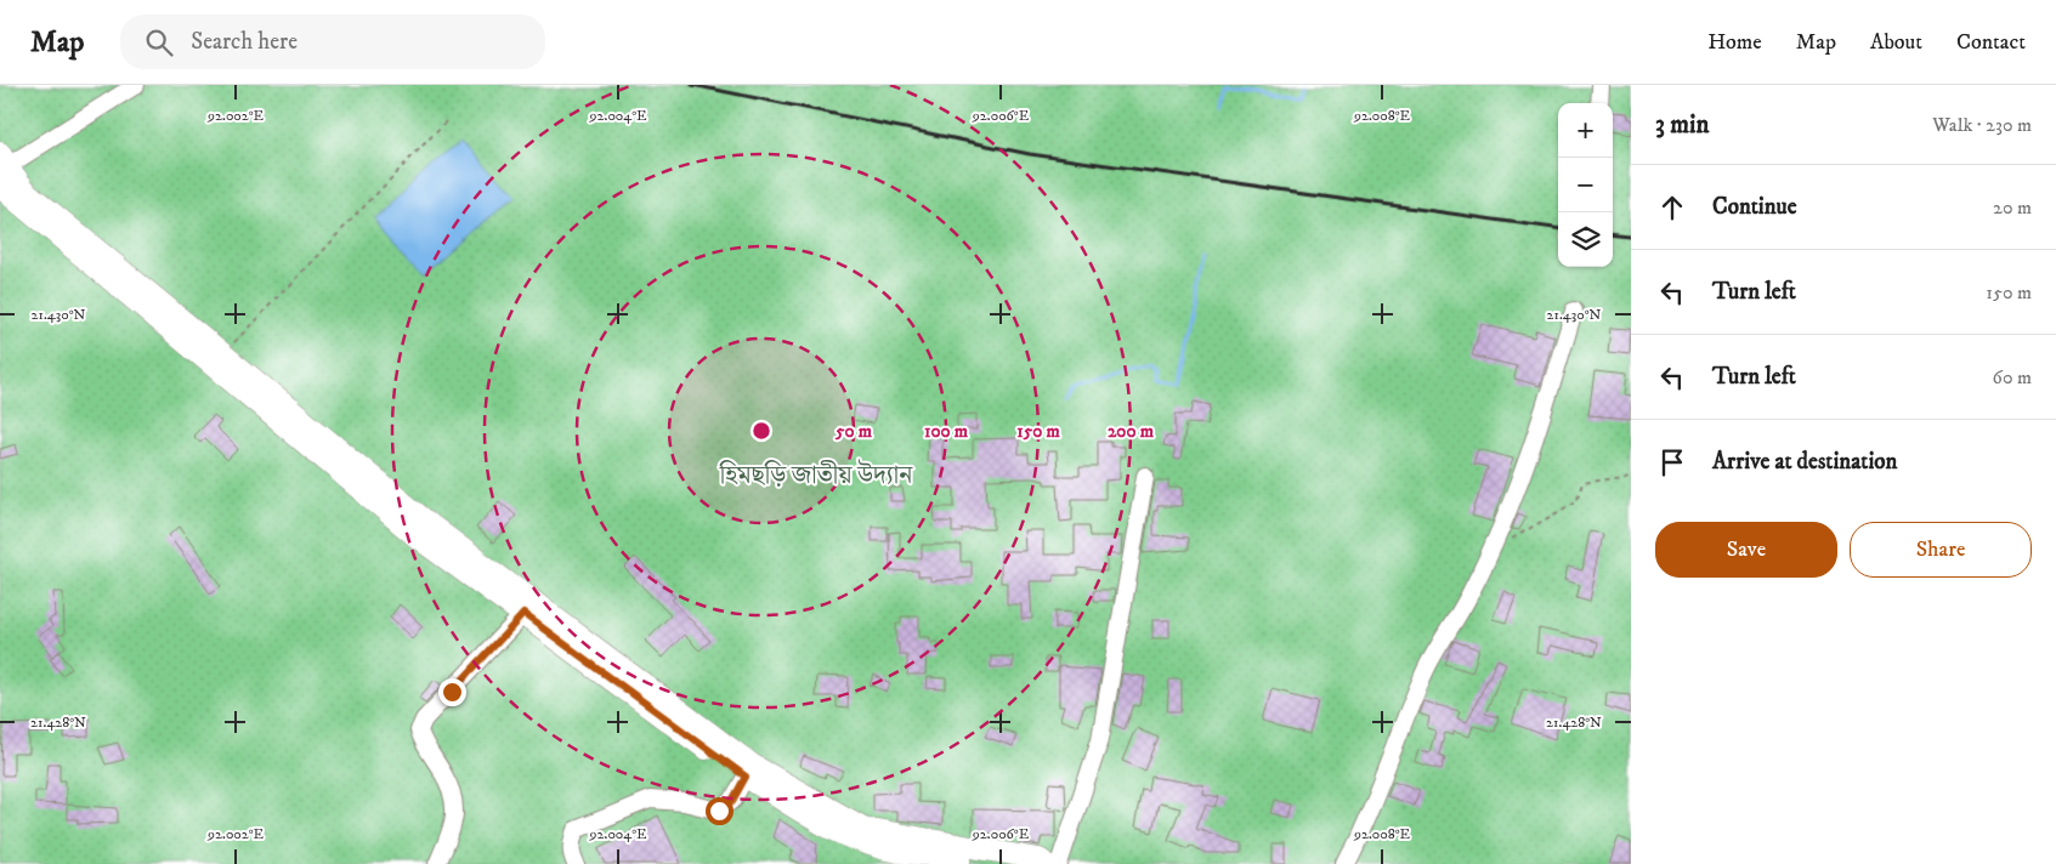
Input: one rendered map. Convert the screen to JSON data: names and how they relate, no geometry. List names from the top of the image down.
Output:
{
  "parks": ["হিমছড়ি জাতীয় উদ্যান"],
  "page": {
    "header": "Map",
    "search": "Search here",
    "nav": [
      "Home",
      "Map",
      "About",
      "Contact"
    ],
    "heading": ["3 min", "Walk · 230 m"],
    "map_buttons": ["+", "−"],
    "list": [
      ["Continue", "20 m"],
      ["Turn left", "150 m"],
      ["Turn left", "60 m"],
      "Arrive at destination"
    ],
    "buttons": ["Save", "Share"]
  },
  "coordinates": [
    "92.002°E",
    "92.004°E",
    "92.006°E",
    "92.008°E",
    "21.430°N",
    "21.428°N"
  ],
  "rings": [
    "50 m",
    "100 m",
    "150 m",
    "200 m"
  ]
}
